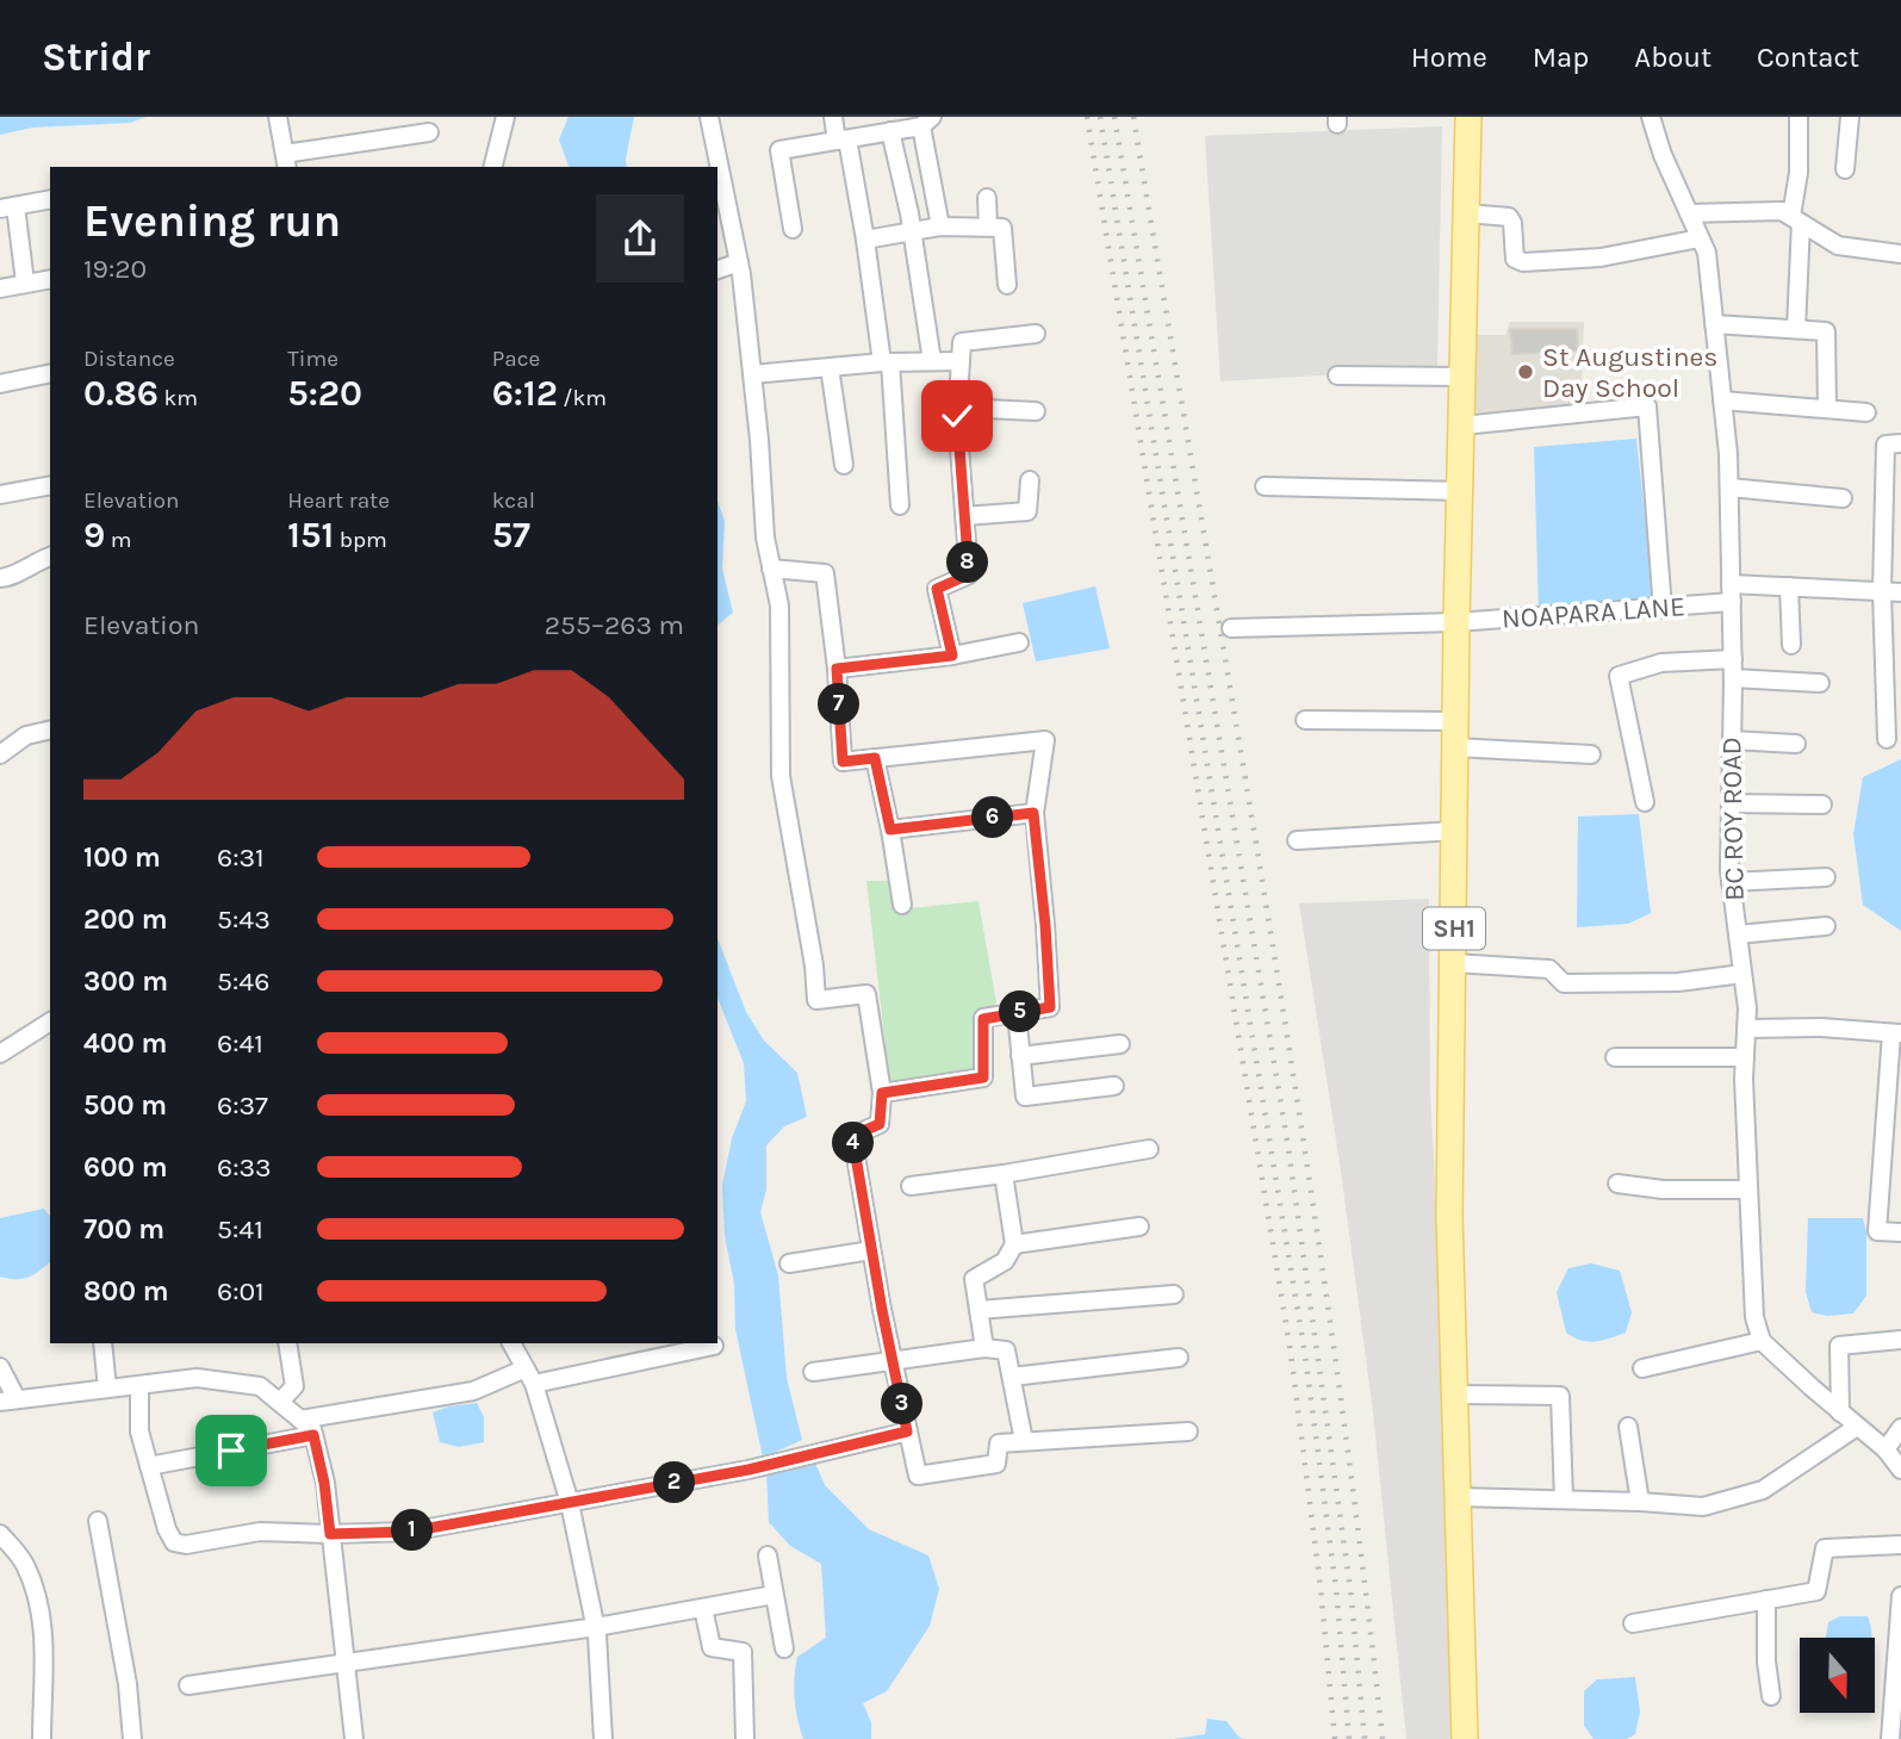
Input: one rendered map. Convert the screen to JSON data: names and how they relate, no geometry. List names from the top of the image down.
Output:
{
  "streets": {
    "main road": ["SH1"],
    "street": ["NOAPARA LANE", "BC ROY ROAD"]
  },
  "crossings": [
    ["NOAPARA LANE", "BC ROY ROAD"],
    ["NOAPARA LANE", "SH1"]
  ],
  "places": ["St Augustines Day School"],
  "north": "bottom",
  "page": {
    "header": "Stridr",
    "nav": [
      "Home",
      "Map",
      "About",
      "Contact"
    ],
    "heading": ["Evening run", "19:20"],
    "stats": [
      ["Distance", "0.86 km"],
      ["Time", "5:20"],
      ["Pace", "6:12 /km"],
      ["Elevation", "9 m"],
      ["Heart rate", "151 bpm"],
      ["kcal", "57"]
    ],
    "pins": [
      "8",
      "7",
      "6",
      "5",
      "4",
      "3",
      "2",
      "1"
    ],
    "chart": ["Elevation", "255–263 m"],
    "list": [
      {
        "name": "100 m",
        "note": "6:31"
      },
      {
        "name": "200 m",
        "note": "5:43"
      },
      {
        "name": "300 m",
        "note": "5:46"
      },
      {
        "name": "400 m",
        "note": "6:41"
      },
      {
        "name": "500 m",
        "note": "6:37"
      },
      {
        "name": "600 m",
        "note": "6:33"
      },
      {
        "name": "700 m",
        "note": "5:41"
      },
      {
        "name": "800 m",
        "note": "6:01"
      }
    ]
  }
}
